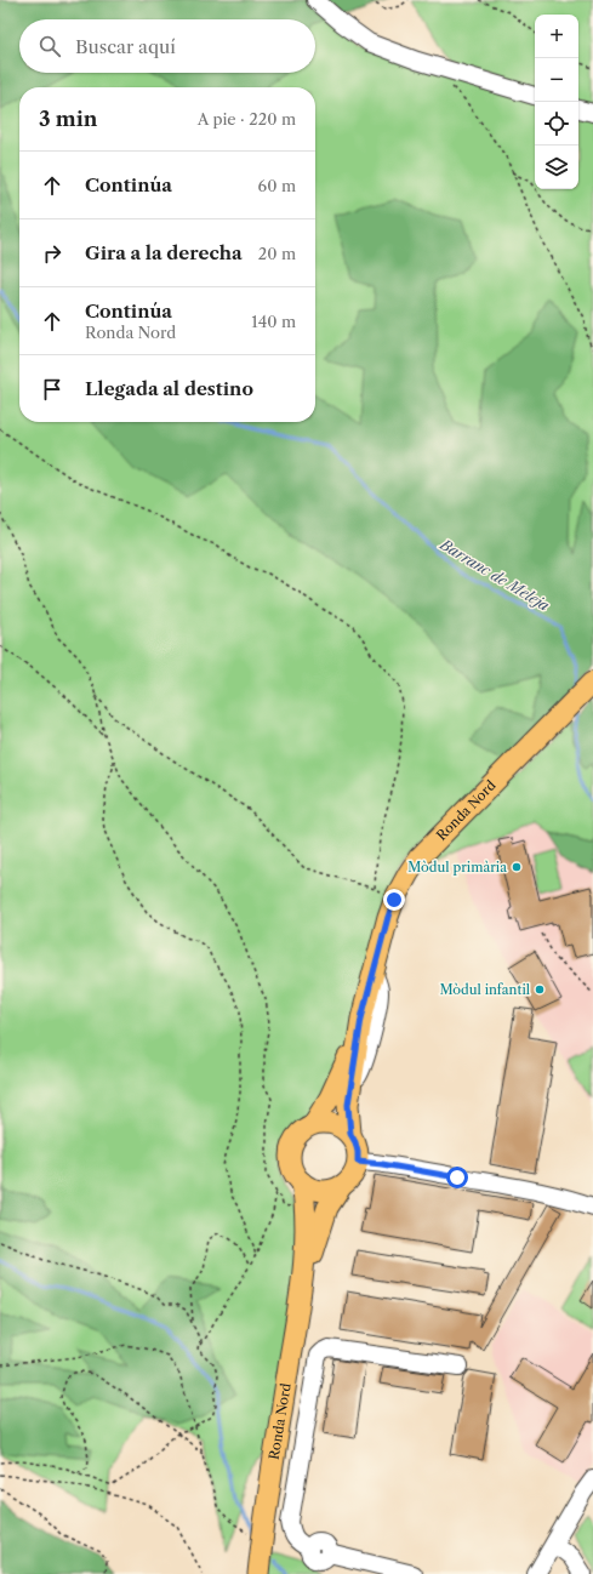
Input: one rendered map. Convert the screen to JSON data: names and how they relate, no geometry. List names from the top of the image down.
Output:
{
  "streets": {
    "main road": ["Ronda Nord"]
  },
  "water": ["Barranc de Meleja"],
  "places": ["Mòdul primària", "Mòdul infantil"],
  "page": {
    "map_buttons": ["+", "−"],
    "search": "Buscar aquí",
    "heading": ["3 min", "A pie · 220 m"],
    "list": [
      ["Continúa", "60 m"],
      ["Gira a la derecha", "20 m"],
      ["Continúa", "Ronda Nord", "140 m"],
      "Llegada al destino"
    ]
  }
}
